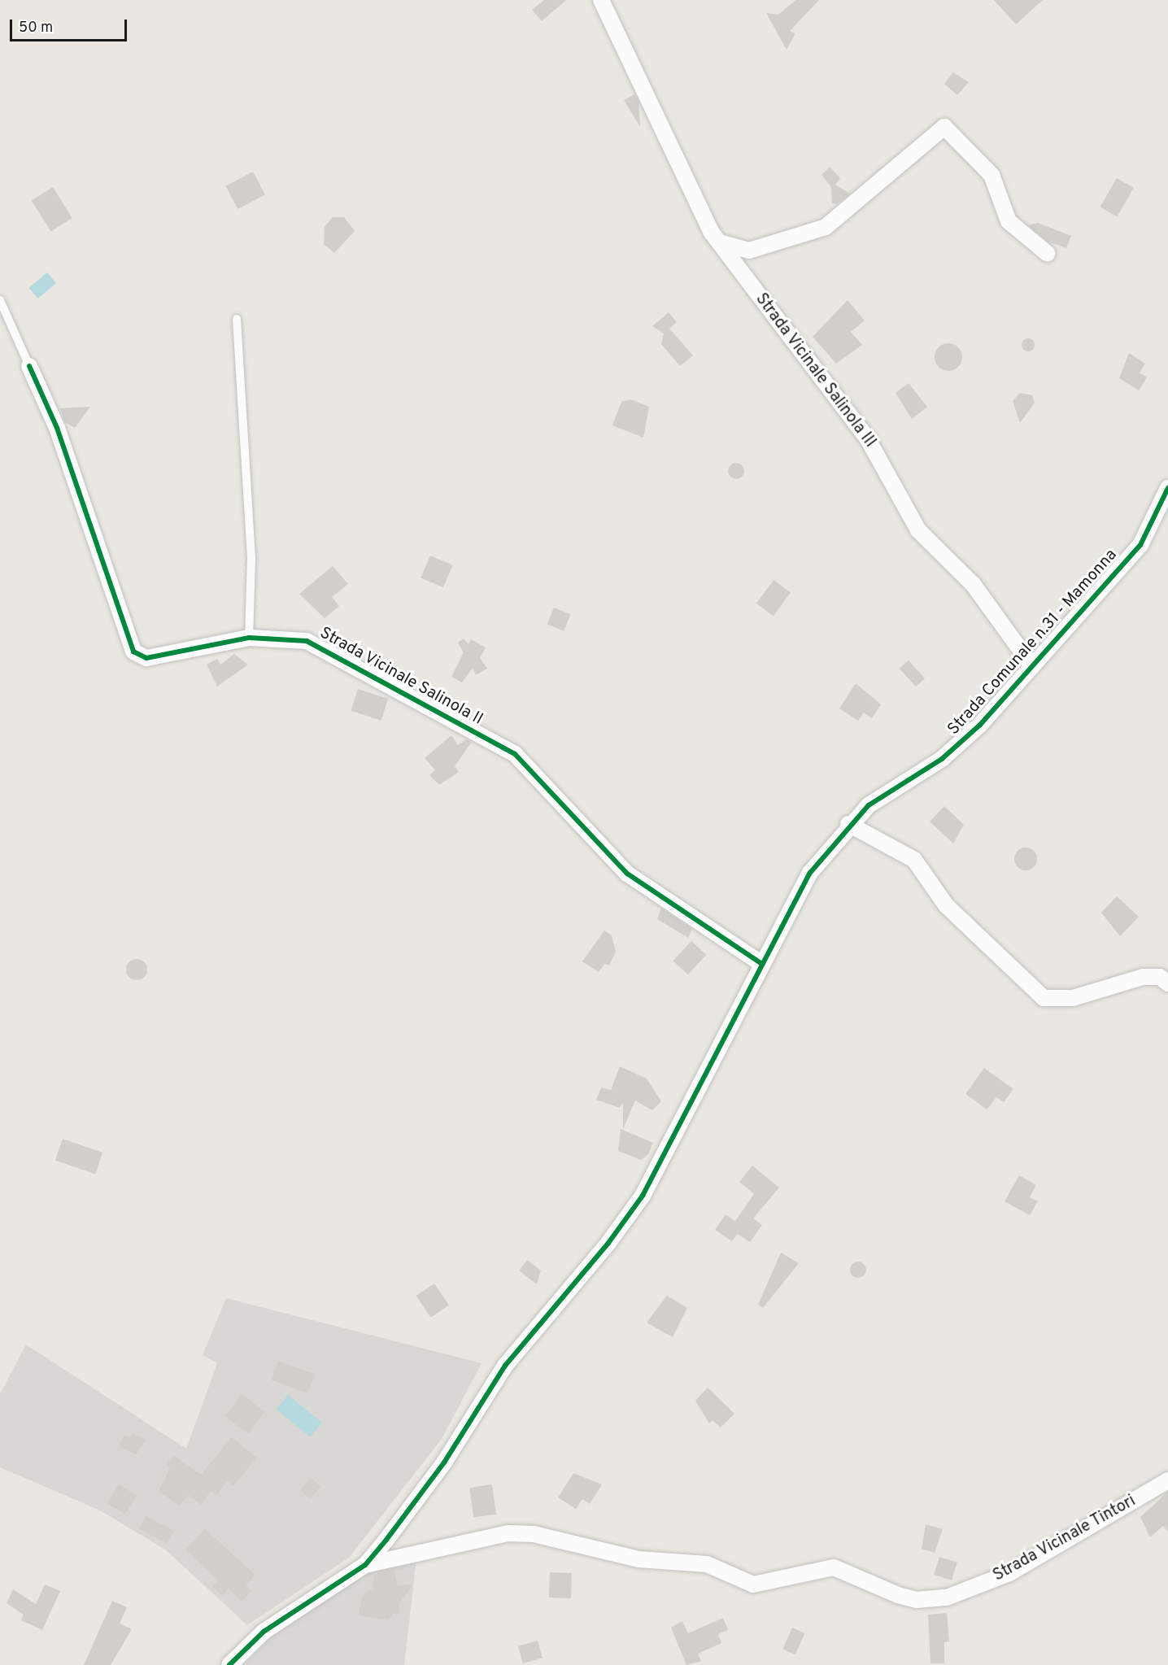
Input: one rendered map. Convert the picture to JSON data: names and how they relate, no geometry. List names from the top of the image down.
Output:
{
  "streets": {
    "street": [
      "Strada Vicinale Salinola III",
      "Strada Comunale n.31 - Mamonna",
      "Strada Vicinale Salinola II",
      "Strada Vicinale Tintori"
    ]
  },
  "crossings": [
    ["Strada Vicinale Salinola III", "Strada Comunale n.31 - Mamonna"],
    ["Strada Comunale n.31 - Mamonna", "Strada Vicinale Salinola II"],
    ["Strada Comunale n.31 - Mamonna", "Strada Vicinale Tintori"]
  ],
  "scale_bar": "50 m"
}
